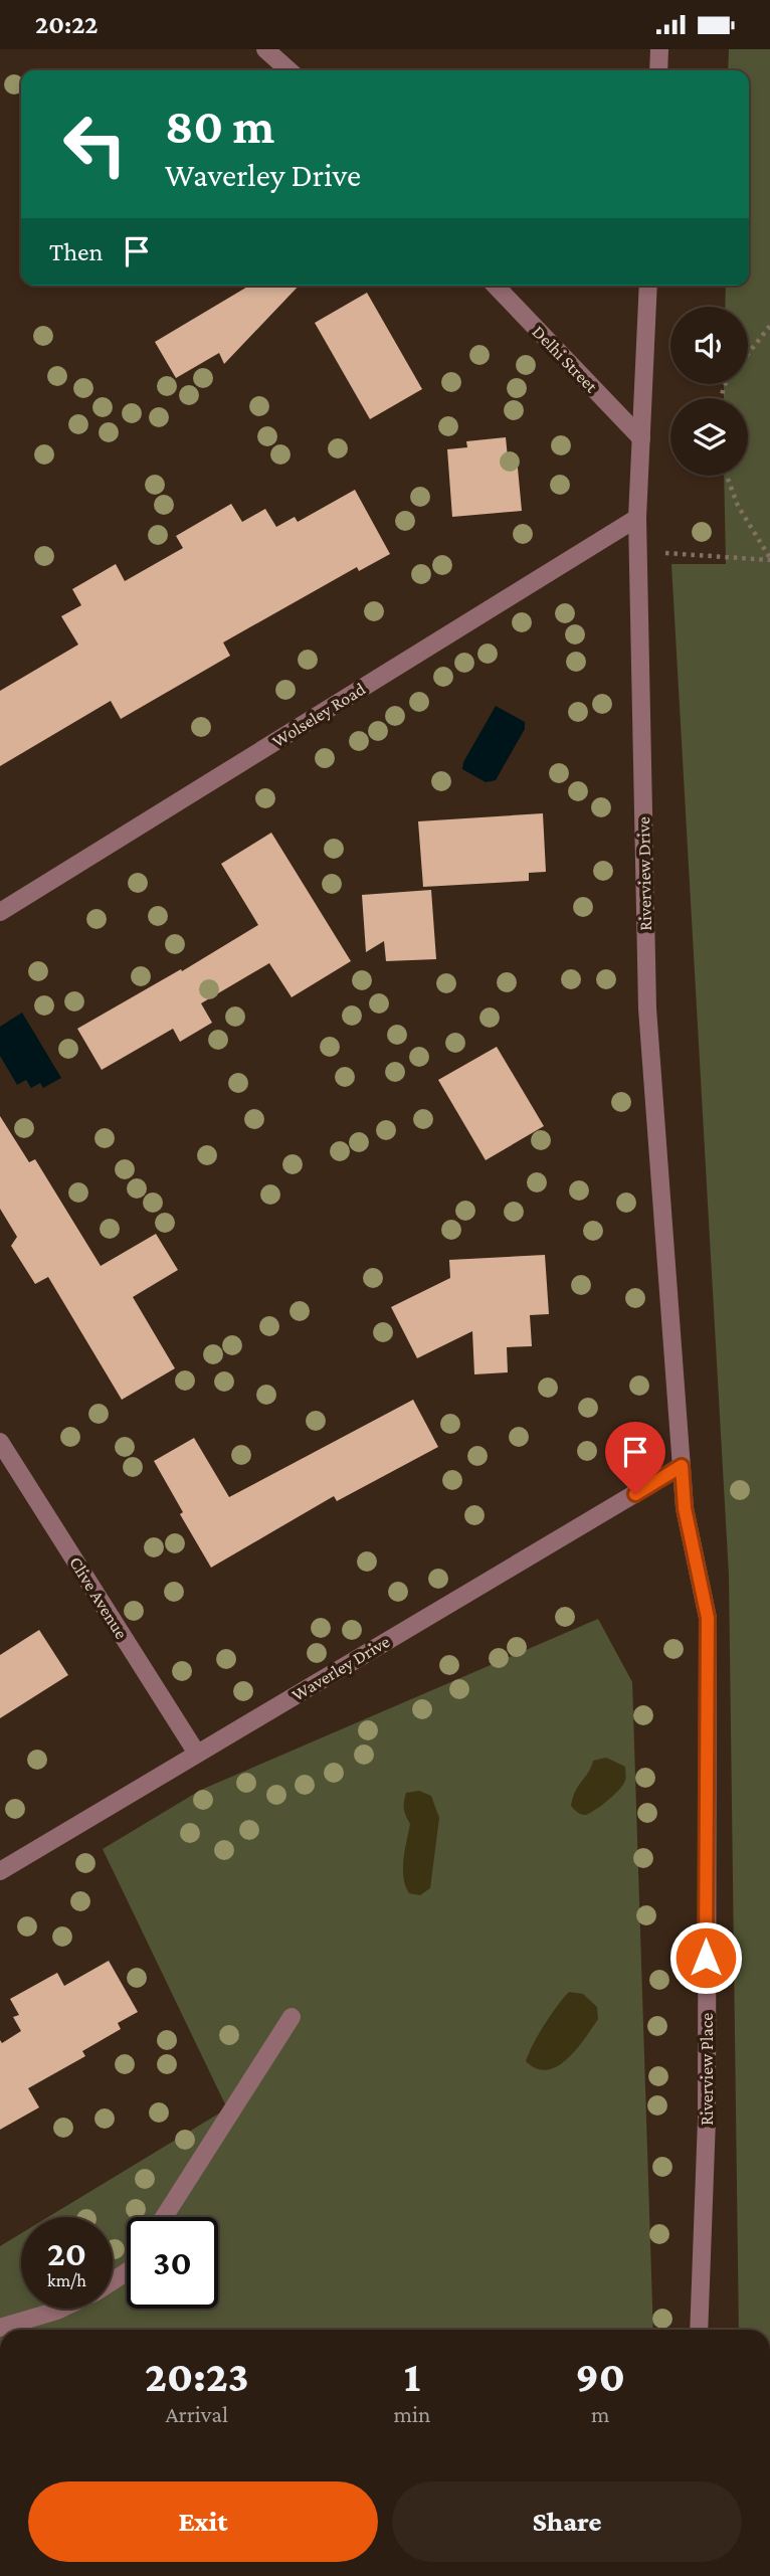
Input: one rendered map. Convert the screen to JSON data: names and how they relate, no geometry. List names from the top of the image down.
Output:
{
  "streets": {
    "street": [
      "Delhi Street",
      "Wolseley Road",
      "Riverview Drive",
      "Clive Avenue",
      "Waverley Drive",
      "Riverview Place"
    ]
  },
  "crossings": [
    ["Delhi Street", "Riverview Drive"],
    ["Wolseley Road", "Riverview Drive"],
    ["Riverview Drive", "Waverley Drive"],
    ["Riverview Drive", "Riverview Place"],
    ["Clive Avenue", "Waverley Drive"],
    ["Waverley Drive", "Riverview Place"]
  ],
  "page": {
    "status": "20:22",
    "turn": ["80 m", "Waverley Drive"],
    "then": "Then",
    "speed": "20 km/h",
    "limit": "30",
    "eta": [
      "20:23",
      "Arrival",
      "1",
      "min",
      "90",
      "m"
    ],
    "buttons": ["Exit", "Share"]
  }
}
